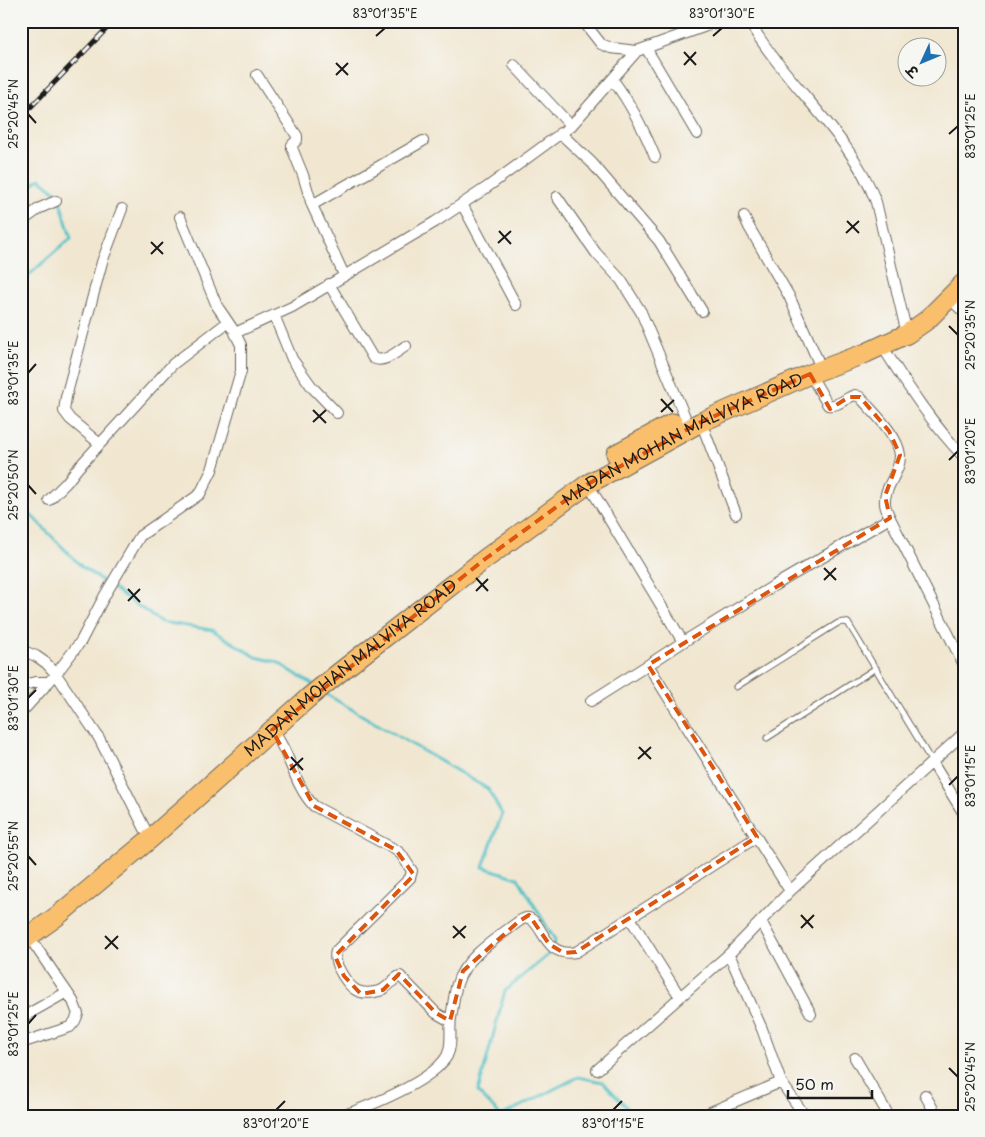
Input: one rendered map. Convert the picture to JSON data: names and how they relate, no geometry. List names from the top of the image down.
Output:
{
  "streets": {
    "highway": ["MADAN MOHAN MALVIYA ROAD"]
  },
  "scale_bar": "50 m",
  "north": "bottom left",
  "coordinates": [
    "83°01'35\"E",
    "83°01'30\"E",
    "25°20'45\"N",
    "83°01'25\"E",
    "25°20'35\"N",
    "83°01'20\"E",
    "25°20'50\"N",
    "83°01'15\"E",
    "25°20'55\"N"
  ]
}
